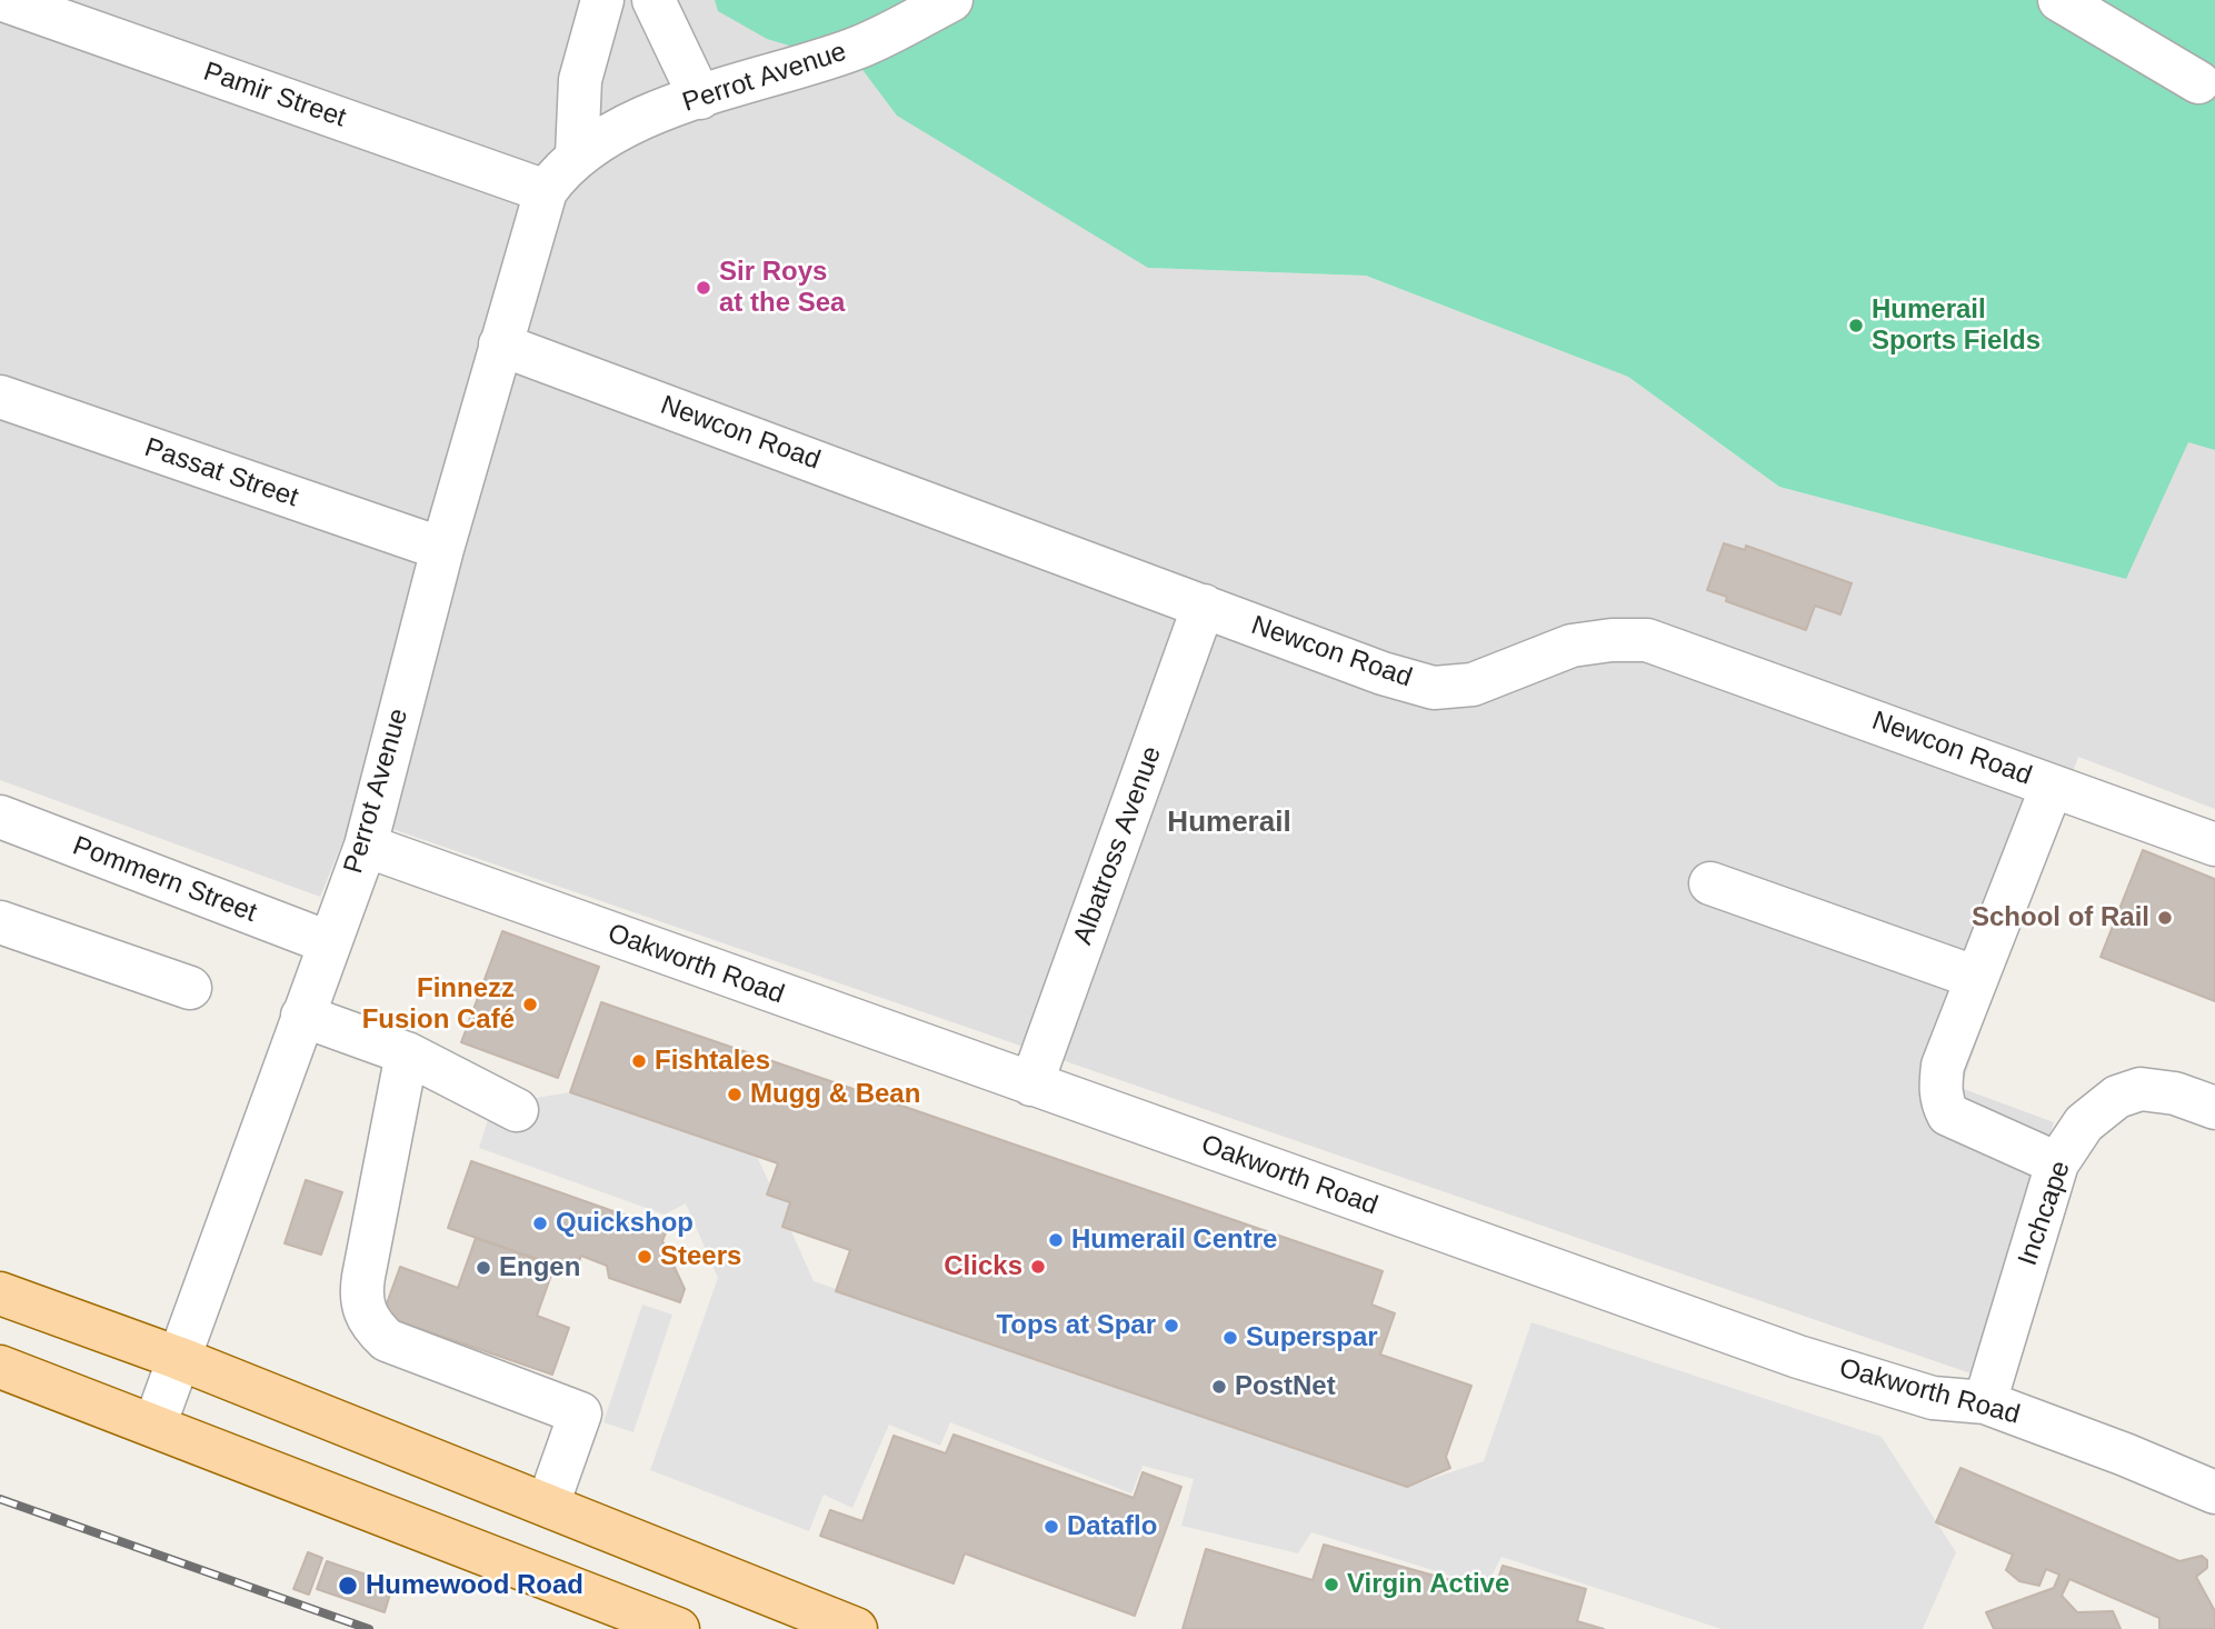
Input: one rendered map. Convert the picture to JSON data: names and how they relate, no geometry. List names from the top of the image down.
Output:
{
  "streets": {
    "street": [
      "Perrot Avenue",
      "Pamir Street",
      "Newcon Road",
      "Passat Street",
      "Albatross Avenue",
      "Pommern Street",
      "Oakworth Road",
      "Inchcape"
    ]
  },
  "crossings": [
    ["Perrot Avenue", "Pamir Street"],
    ["Perrot Avenue", "Newcon Road"],
    ["Perrot Avenue", "Passat Street"],
    ["Perrot Avenue", "Pommern Street"],
    ["Perrot Avenue", "Oakworth Road"],
    ["Newcon Road", "Albatross Avenue"],
    ["Albatross Avenue", "Oakworth Road"],
    ["Oakworth Road", "Inchcape"]
  ],
  "districts": ["Humerail"],
  "places": [
    "Sir Roys at the Sea",
    "Humerail Sports Fields",
    "School of Rail",
    "Finnezz Fusion Café",
    "Fishtales",
    "Mugg & Bean",
    "Quickshop",
    "Humerail Centre",
    "Steers",
    "Clicks",
    "Engen",
    "Tops at Spar",
    "Superspar",
    "PostNet",
    "Dataflo",
    "Virgin Active",
    "Humewood Road"
  ]
}
